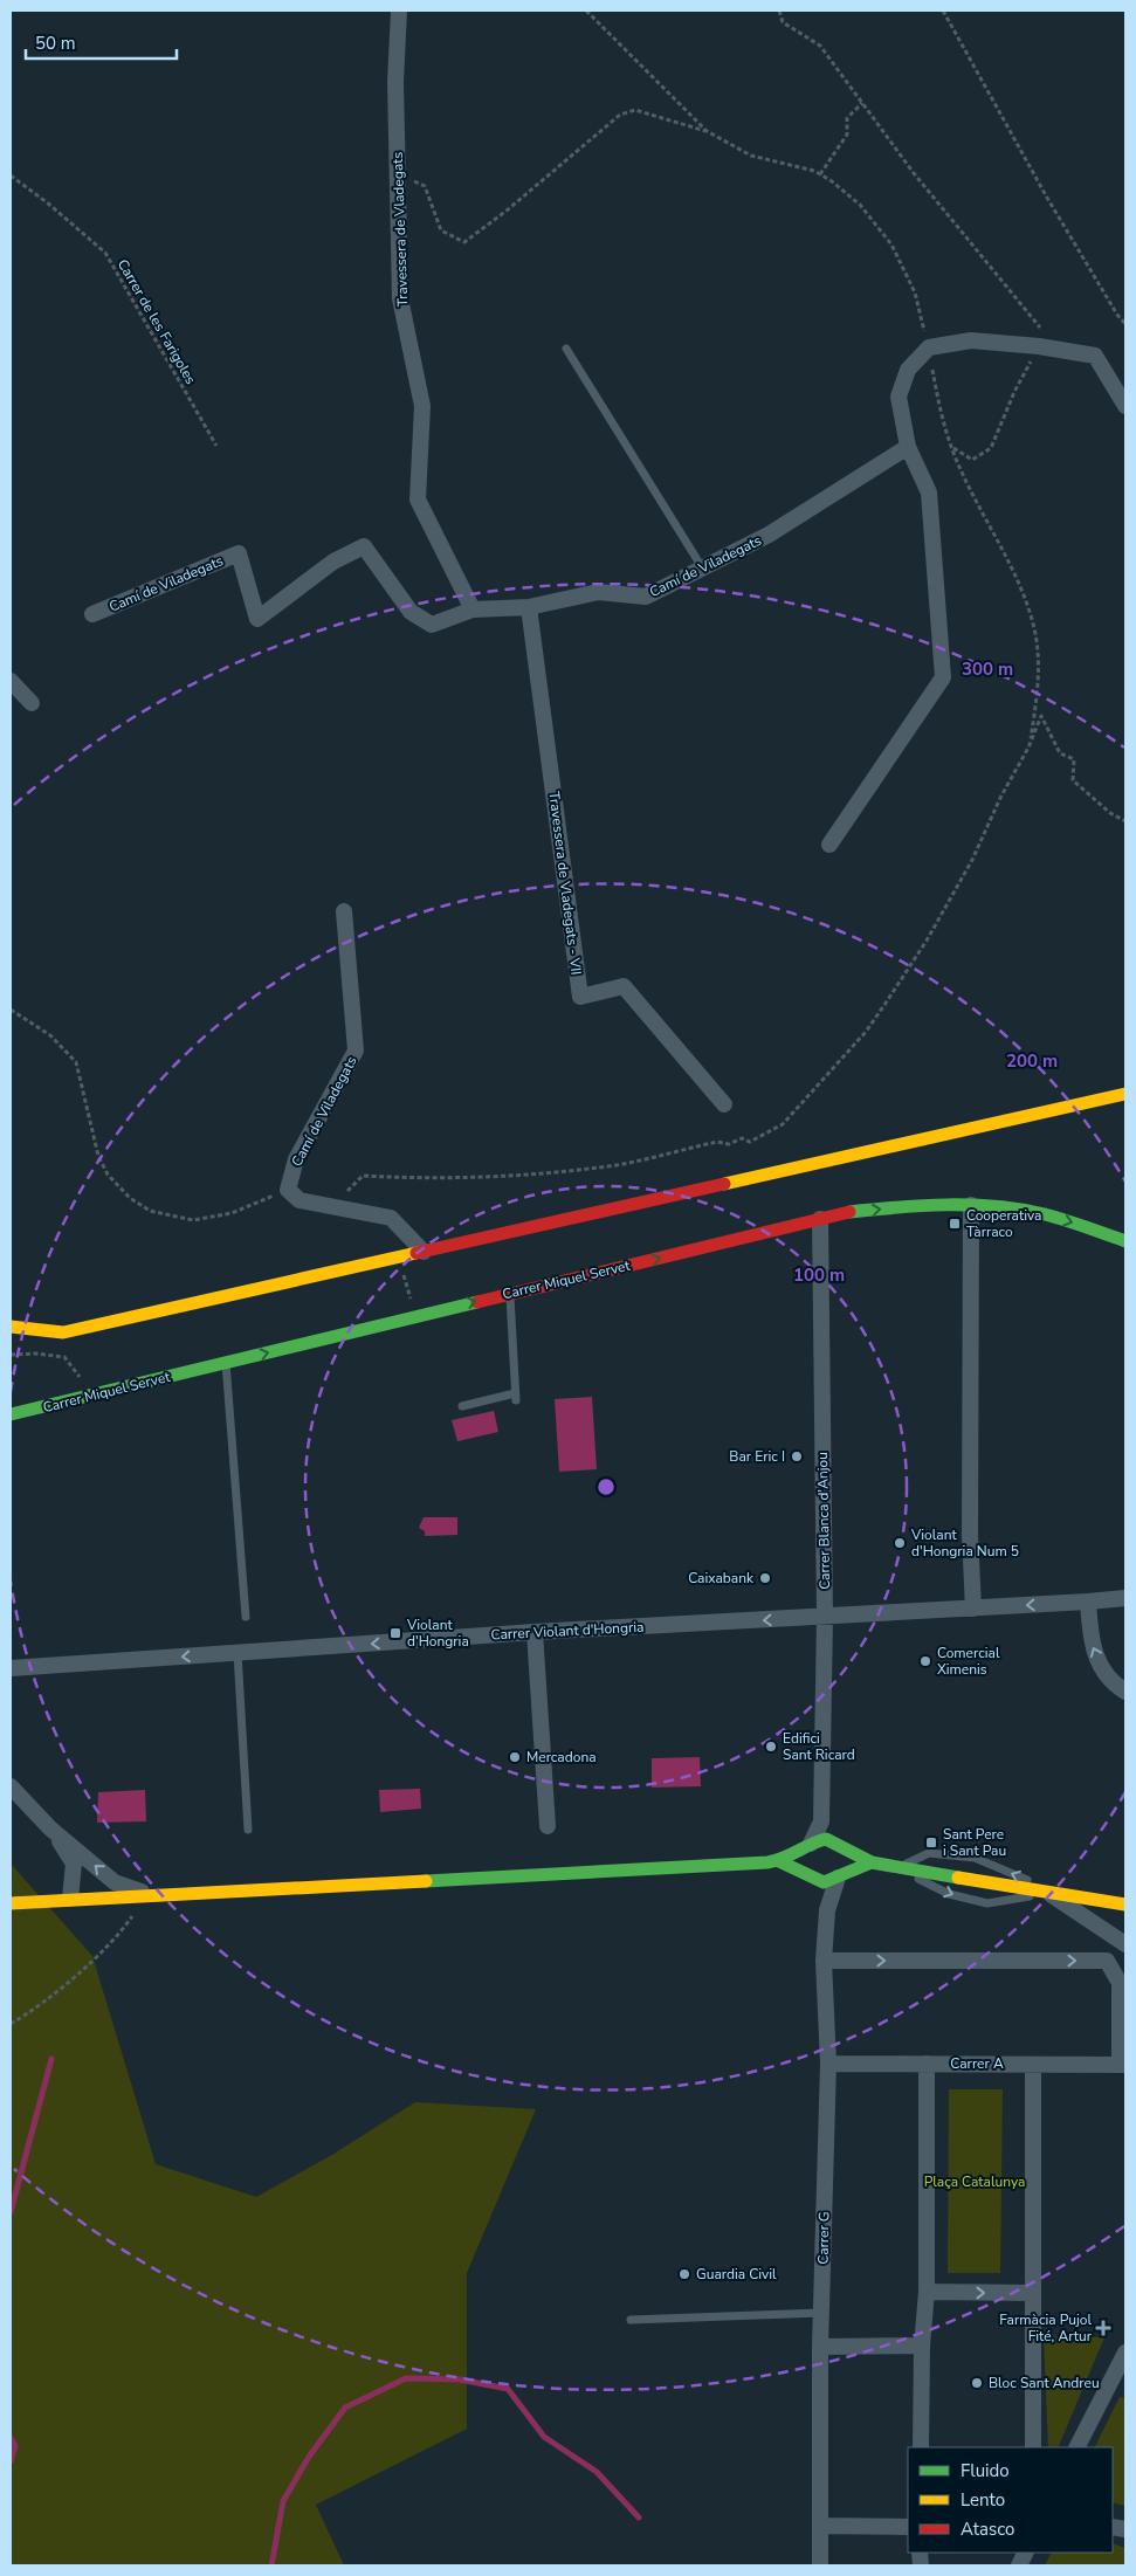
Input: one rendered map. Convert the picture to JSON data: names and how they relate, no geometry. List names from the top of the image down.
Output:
{
  "streets": {
    "street": [
      "Travessera de Vladegats",
      "Camí de Viladegats",
      "Travessera de Vladegats - VII",
      "Carrer Miquel Servet",
      "Carrer Blanca d'Anjou",
      "Carrer Violant d'Hongria",
      "Carrer A",
      "Carrer G"
    ],
    "path": ["Carrer de les Farigoles"]
  },
  "crossings": [
    ["Travessera de Vladegats", "Camí de Viladegats"],
    ["Camí de Viladegats", "Travessera de Vladegats - VII"],
    ["Carrer Miquel Servet", "Carrer Blanca d'Anjou"],
    ["Carrer Blanca d'Anjou", "Carrer Violant d'Hongria"],
    ["Carrer Blanca d'Anjou", "Carrer G"],
    ["Carrer A", "Carrer G"]
  ],
  "one_way": ["Carrer Violant d'Hongria"],
  "parks": ["Plaça Catalunya"],
  "places": {
    "transit": ["Cooperativa Tàrraco", "Violant d'Hongria", "Sant Pere i Sant Pau"],
    "other": [
      "Bar Eric I",
      "Violant d'Hongria Num 5",
      "Caixabank",
      "Comercial Ximenis",
      "Edifici Sant Ricard",
      "Mercadona",
      "Guardia Civil",
      "Bloc Sant Andreu"
    ],
    "health": ["Farmàcia Pujol Fité, Artur"]
  },
  "legend": ["Fluido", "Lento", "Atasco"],
  "scale_bar": "50 m",
  "rings": ["300 m", "200 m", "100 m"]
}
